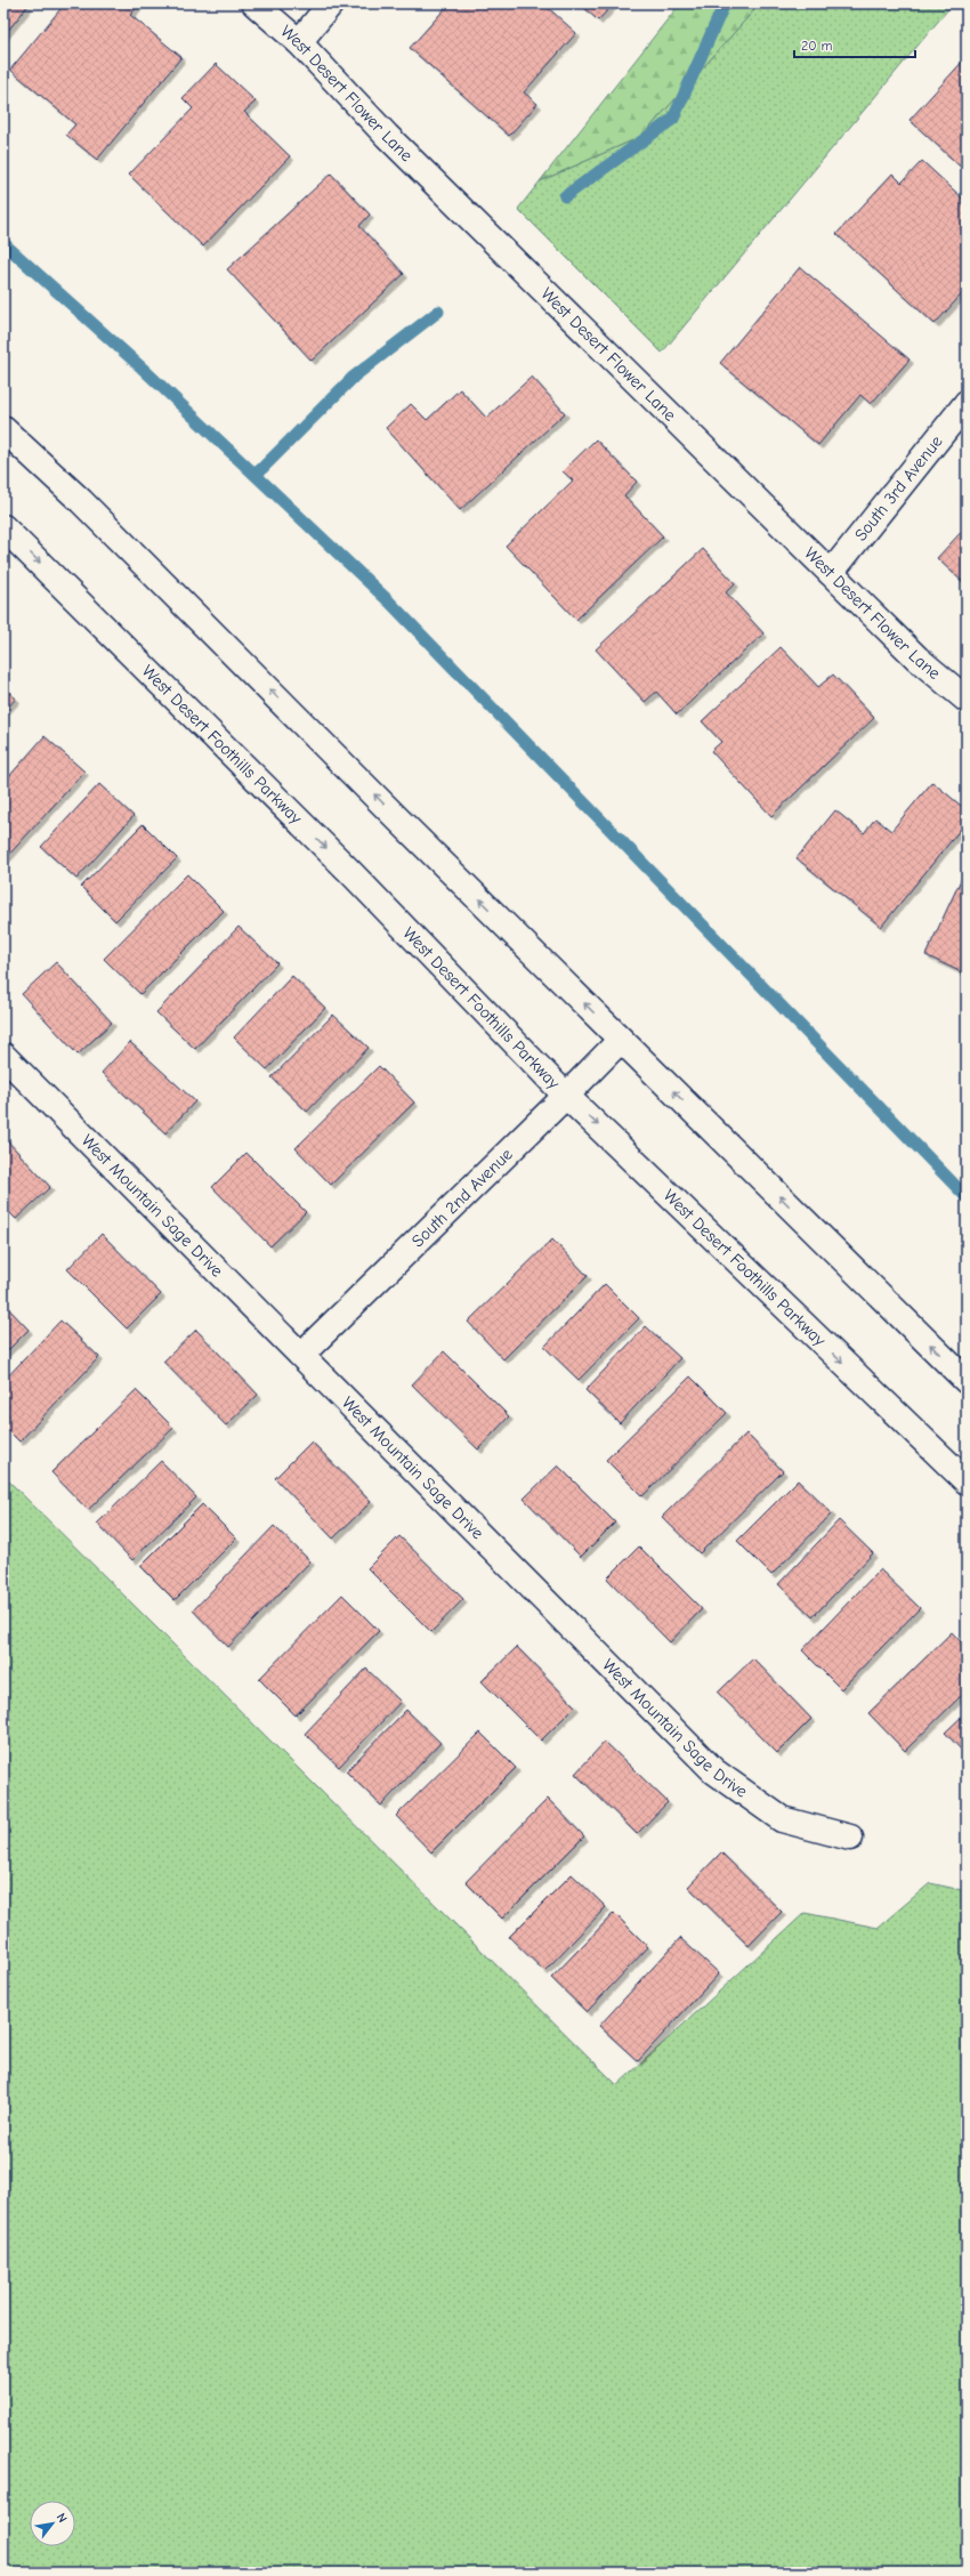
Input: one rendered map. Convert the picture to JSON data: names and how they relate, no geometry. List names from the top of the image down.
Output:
{
  "streets": {
    "street": [
      "West Desert Flower Lane",
      "South 3rd Avenue",
      "West Desert Foothills Parkway",
      "South 2nd Avenue",
      "West Mountain Sage Drive"
    ]
  },
  "crossings": [
    ["West Desert Flower Lane", "South 3rd Avenue"],
    ["West Desert Foothills Parkway", "South 2nd Avenue"],
    ["South 2nd Avenue", "West Mountain Sage Drive"]
  ],
  "scale_bar": "20 m",
  "north": "top right"
}
